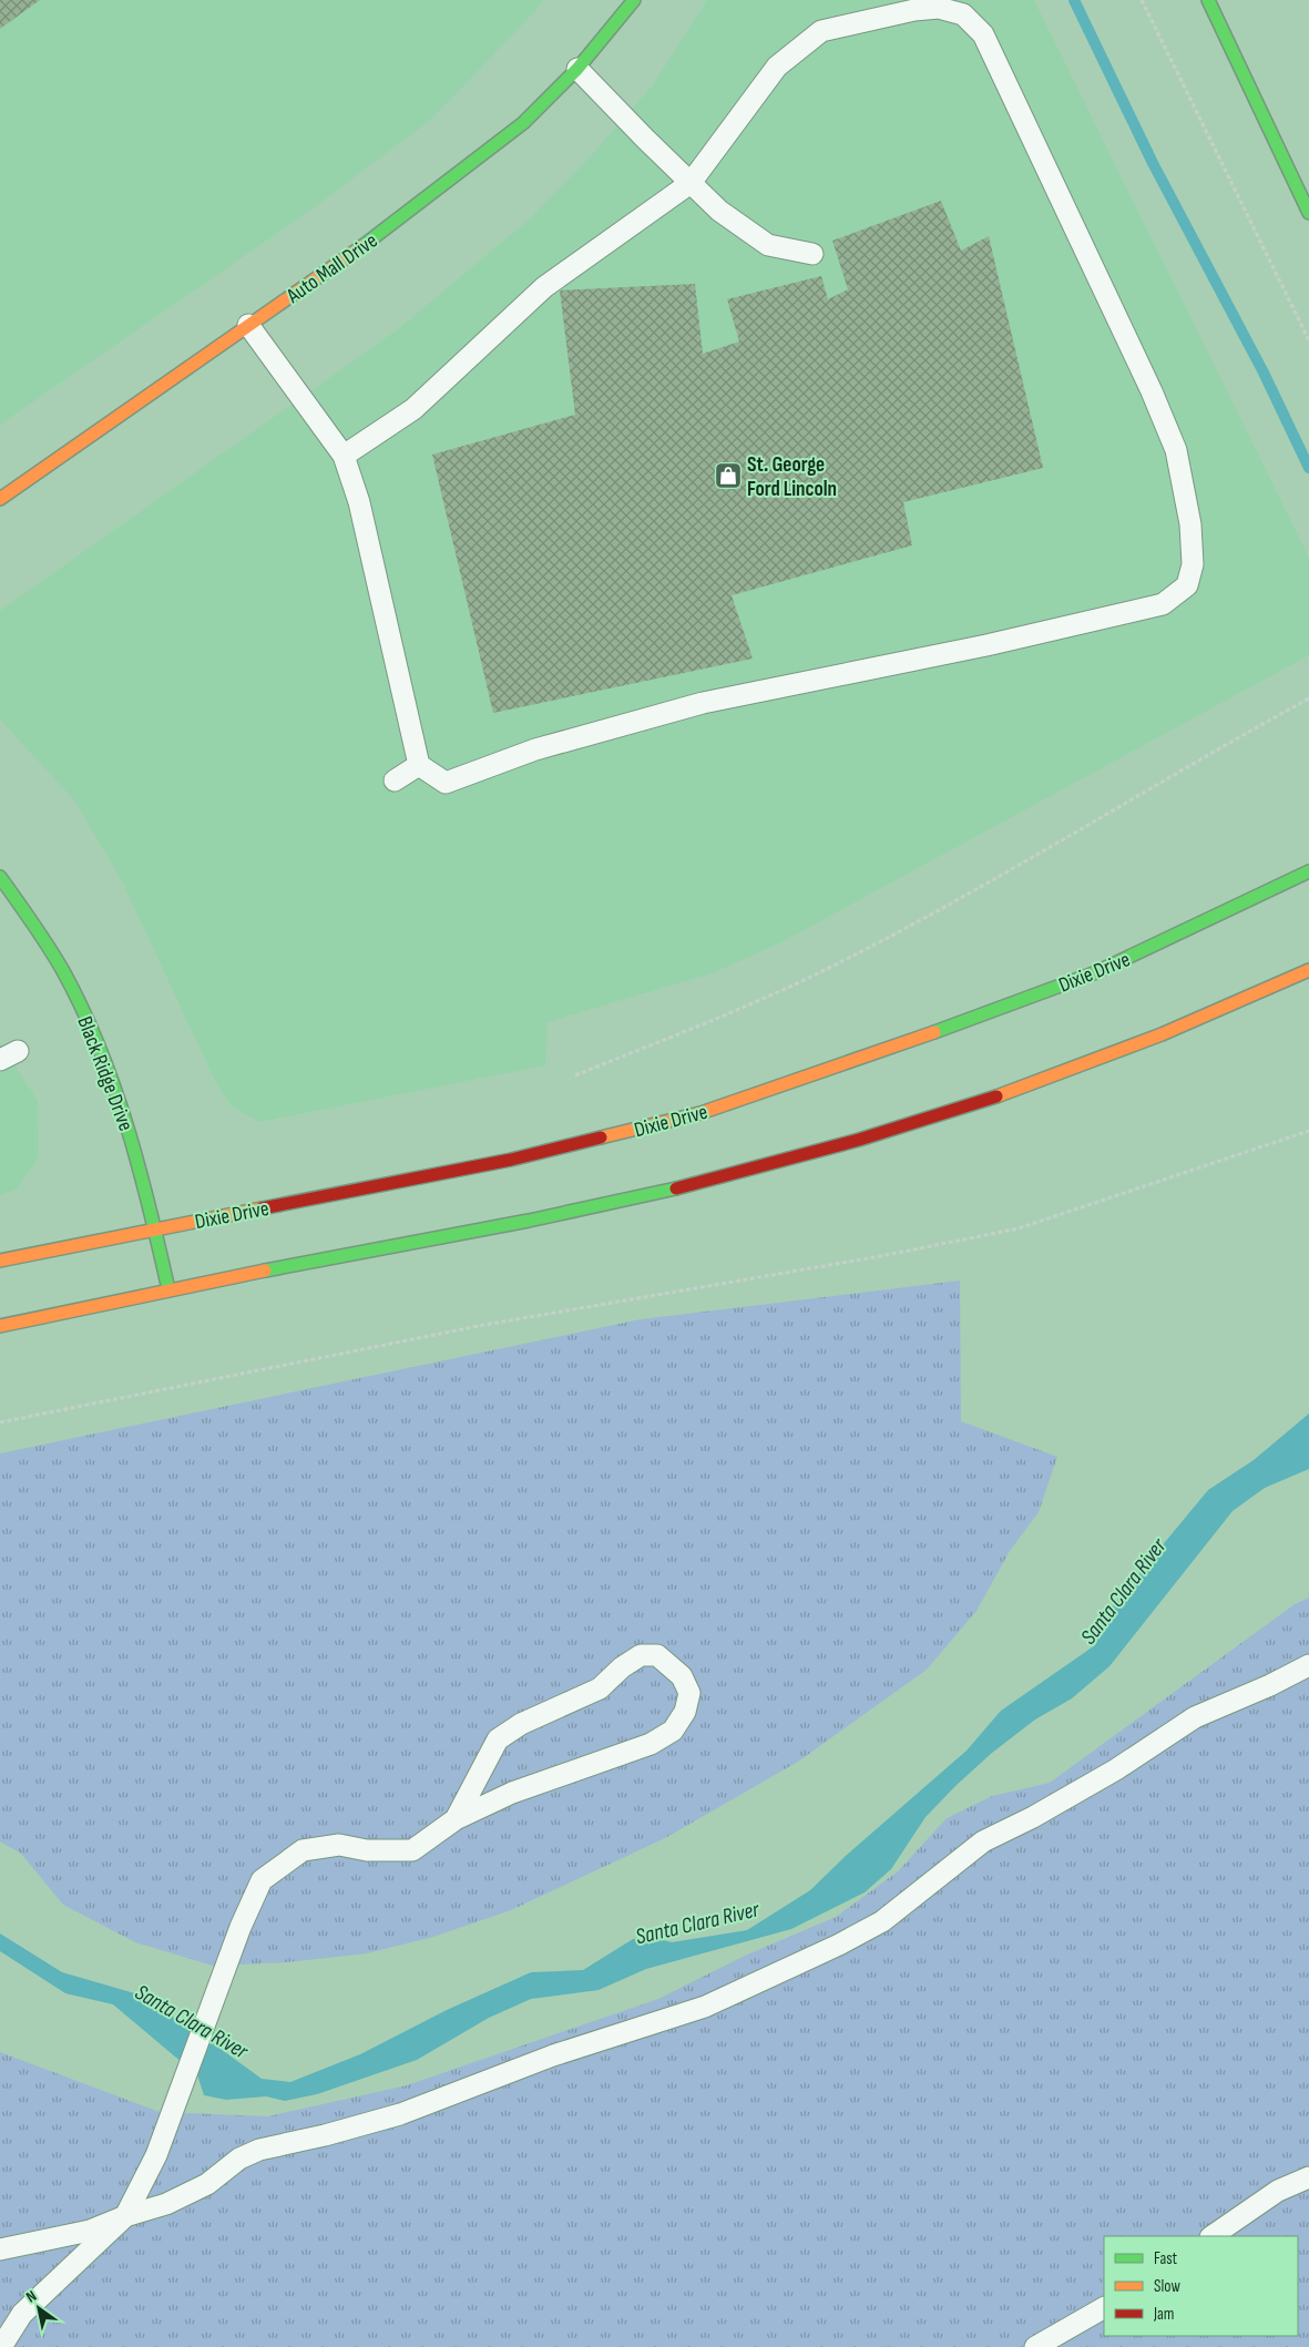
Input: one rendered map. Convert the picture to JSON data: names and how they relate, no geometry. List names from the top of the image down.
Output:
{
  "streets": {
    "main road": ["Auto Mall Drive", "Dixie Drive", "Black Ridge Drive"]
  },
  "crossings": [
    ["Dixie Drive", "Black Ridge Drive"]
  ],
  "water": ["Santa Clara River"],
  "places": {
    "shop": ["St. George Ford Lincoln"]
  },
  "legend": ["Fast", "Slow", "Jam"],
  "north": "top left"
}
